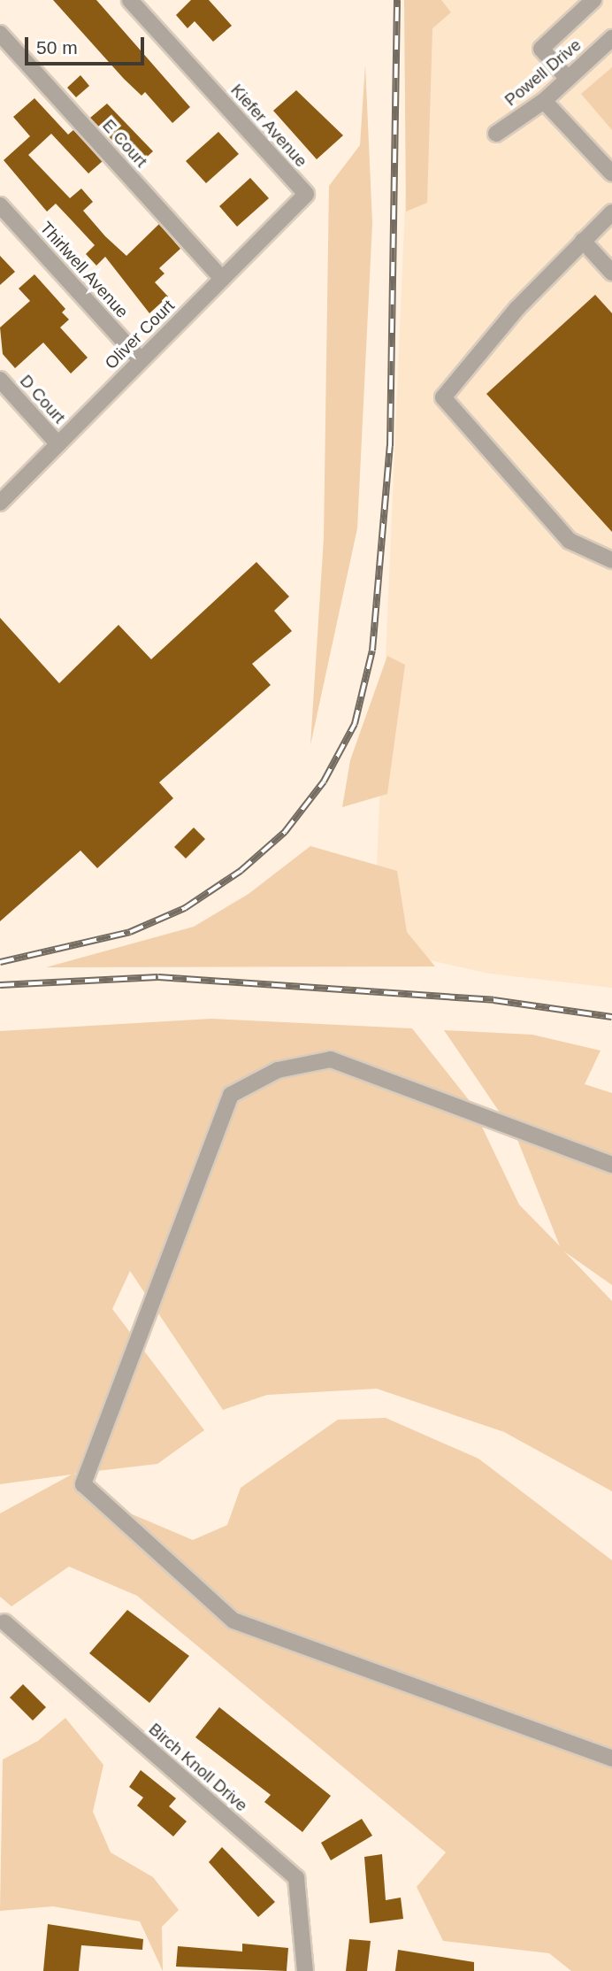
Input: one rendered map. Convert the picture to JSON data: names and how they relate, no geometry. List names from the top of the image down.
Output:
{
  "streets": {
    "street": [
      "Powell Drive",
      "Kiefer Avenue",
      "E Court",
      "Thirlwell Avenue",
      "Oliver Court",
      "D Court",
      "Birch Knoll Drive"
    ]
  },
  "crossings": [
    ["Kiefer Avenue", "Oliver Court"],
    ["E Court", "Oliver Court"],
    ["Thirlwell Avenue", "Oliver Court"],
    ["Oliver Court", "D Court"]
  ],
  "scale_bar": "50 m"
}
